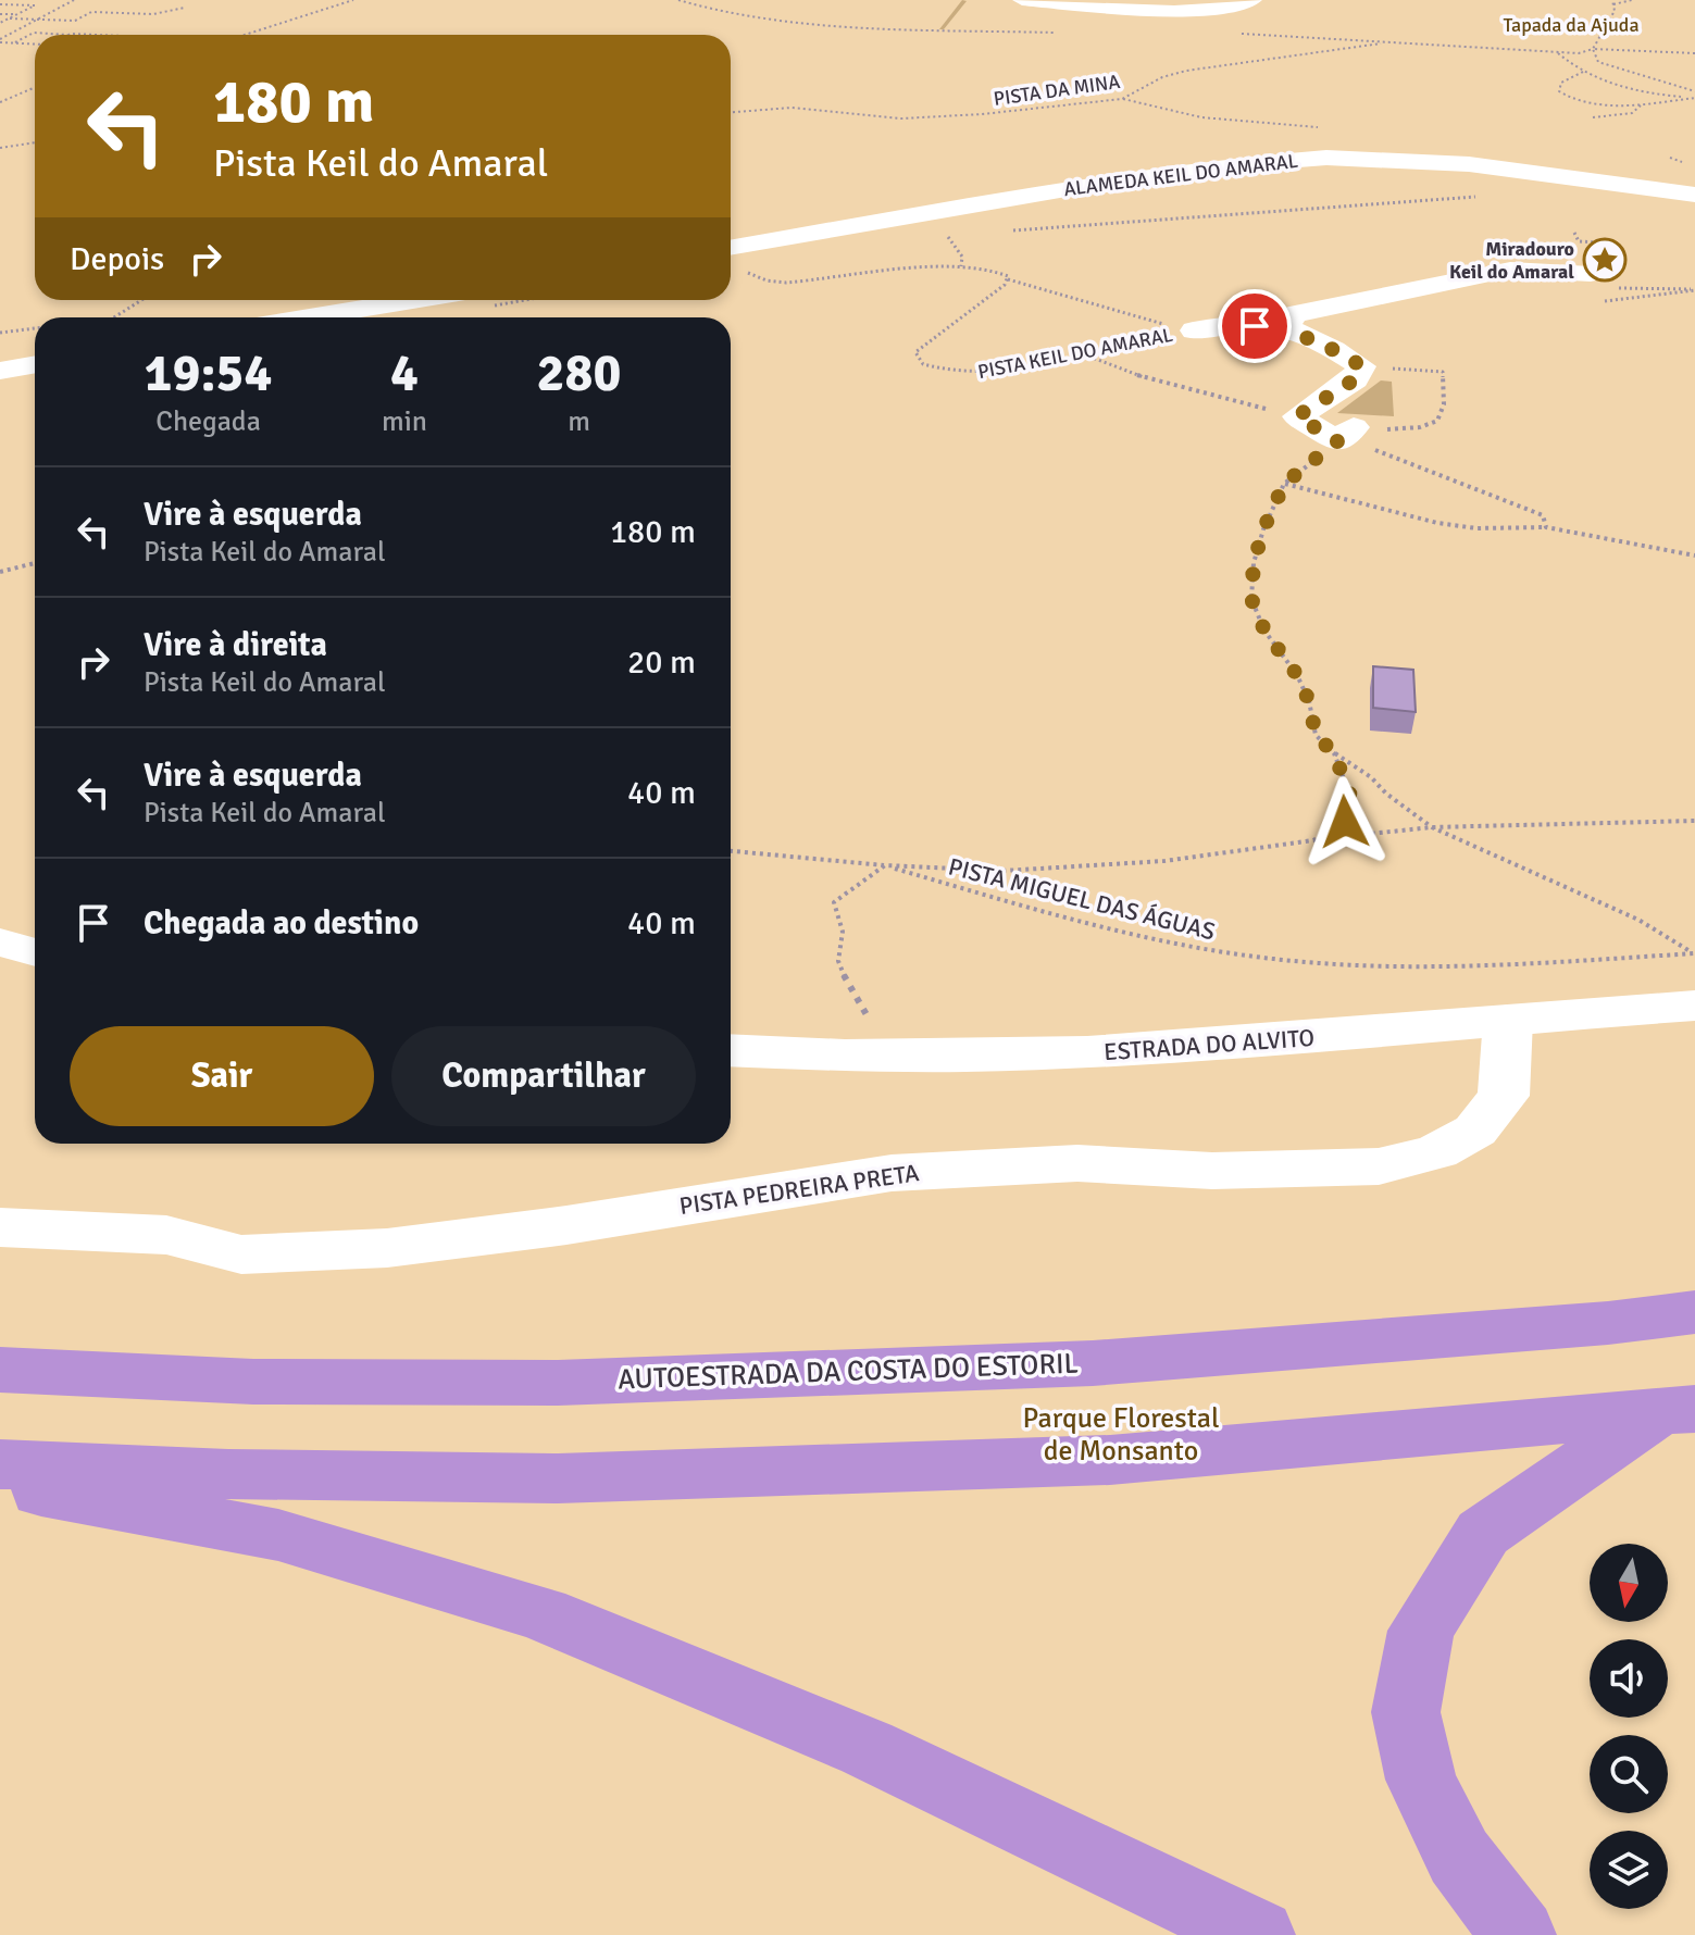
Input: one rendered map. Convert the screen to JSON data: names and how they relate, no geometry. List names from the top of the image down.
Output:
{
  "streets": {
    "highway": ["AUTOESTRADA DA COSTA DO ESTORIL"],
    "street": [
      "ALAMEDA KEIL DO AMARAL",
      "PISTA KEIL DO AMARAL",
      "ESTRADA DO ALVITO",
      "PISTA PEDREIRA PRETA"
    ],
    "path": ["PISTA DA MINA", "PISTA MIGUEL DAS ÁGUAS"]
  },
  "crossings": [
    ["ESTRADA DO ALVITO", "PISTA PEDREIRA PRETA"]
  ],
  "parks": ["Tapada da Ajuda", "Parque Florestal de Monsanto"],
  "places": {
    "place": ["Miradouro Keil do Amaral"]
  },
  "north": "bottom",
  "page": {
    "turn": ["180 m", "Pista Keil do Amaral"],
    "then": "Depois",
    "eta": [
      "19:54",
      "Chegada",
      "4",
      "min",
      "280",
      "m"
    ],
    "list": [
      {
        "name": "Vire à esquerda",
        "note": "Pista Keil do Amaral",
        "value": "180 m"
      },
      {
        "name": "Vire à direita",
        "note": "Pista Keil do Amaral",
        "value": "20 m"
      },
      {
        "name": "Vire à esquerda",
        "note": "Pista Keil do Amaral",
        "value": "40 m"
      },
      {
        "name": "Chegada ao destino",
        "value": "40 m"
      }
    ],
    "buttons": ["Sair", "Compartilhar"]
  }
}
